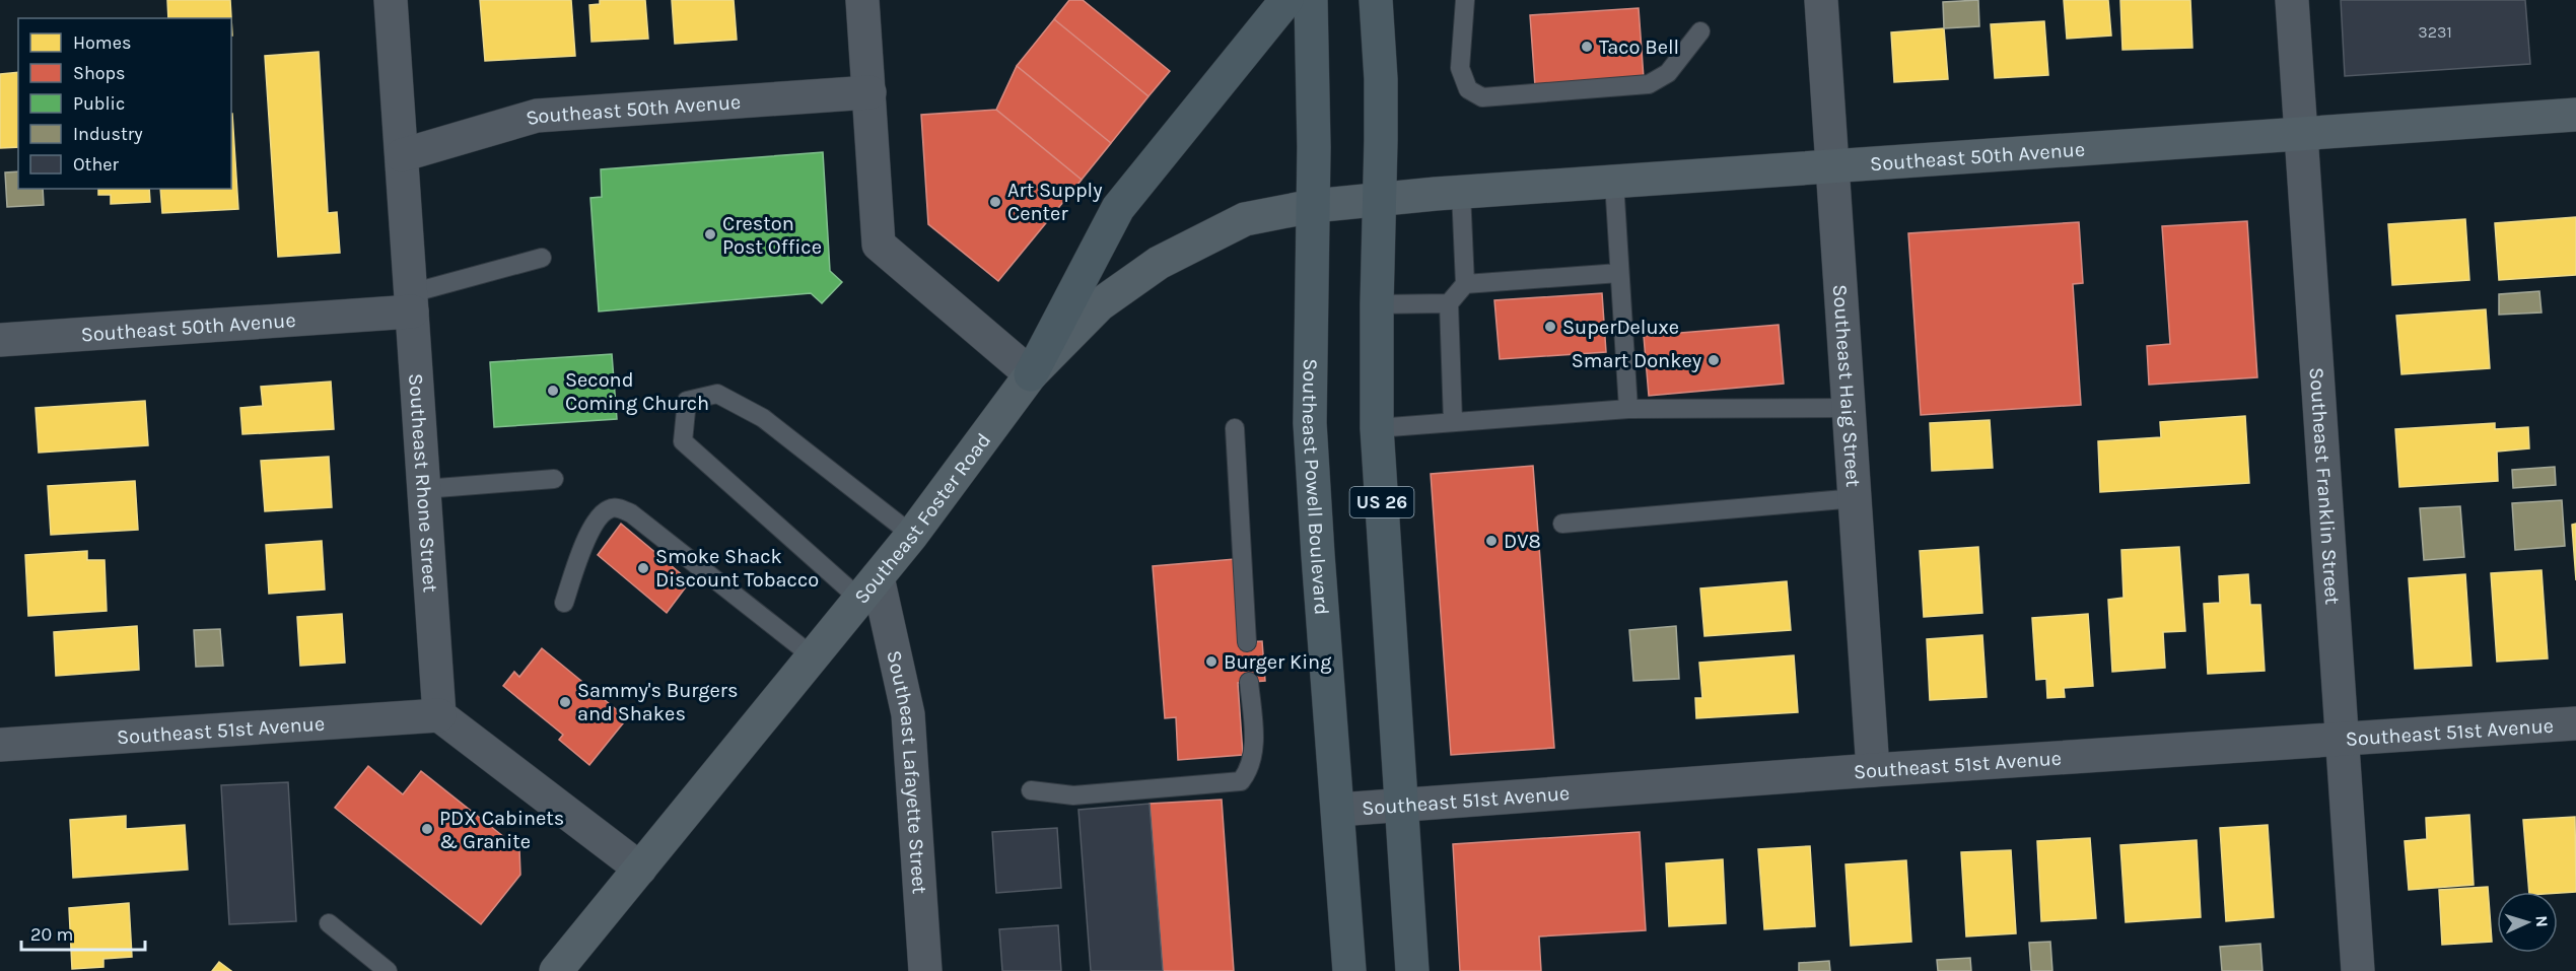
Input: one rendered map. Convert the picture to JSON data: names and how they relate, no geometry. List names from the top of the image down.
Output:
{
  "streets": {
    "main road": [
      "Southeast 50th Avenue",
      "Southeast Powell Boulevard",
      "US 26",
      "Southeast Foster Road"
    ],
    "street": [
      "Southeast Haig Street",
      "Southeast Rhone Street",
      "Southeast Franklin Street",
      "Southeast 51st Avenue",
      "Southeast Lafayette Street"
    ]
  },
  "crossings": [
    ["Southeast 50th Avenue", "Southeast Haig Street"],
    ["Southeast 50th Avenue", "Southeast Rhone Street"],
    ["Southeast 50th Avenue", "Southeast Franklin Street"],
    ["Southeast 50th Avenue", "US 26"],
    ["Southeast 50th Avenue", "Southeast Foster Road"],
    ["Southeast Haig Street", "Southeast 51st Avenue"],
    ["Southeast Rhone Street", "Southeast 51st Avenue"],
    ["Southeast Powell Boulevard", "Southeast Foster Road"],
    ["Southeast Powell Boulevard", "Southeast 51st Avenue"],
    ["Southeast Franklin Street", "Southeast 51st Avenue"],
    ["US 26", "Southeast Foster Road"],
    ["US 26", "Southeast 51st Avenue"],
    ["Southeast Foster Road", "Southeast Lafayette Street"]
  ],
  "places": [
    "Taco Bell",
    "Art Supply Center",
    "Creston Post Office",
    "SuperDeluxe",
    "Smart Donkey",
    "Second Coming Church",
    "DV8",
    "Smoke Shack Discount Tobacco",
    "Burger King",
    "Sammy's Burgers and Shakes",
    "PDX Cabinets & Granite"
  ],
  "house_numbers": ["3231"],
  "legend": [
    "Homes",
    "Shops",
    "Public",
    "Industry",
    "Other"
  ],
  "scale_bar": "20 m",
  "north": "right"
}
